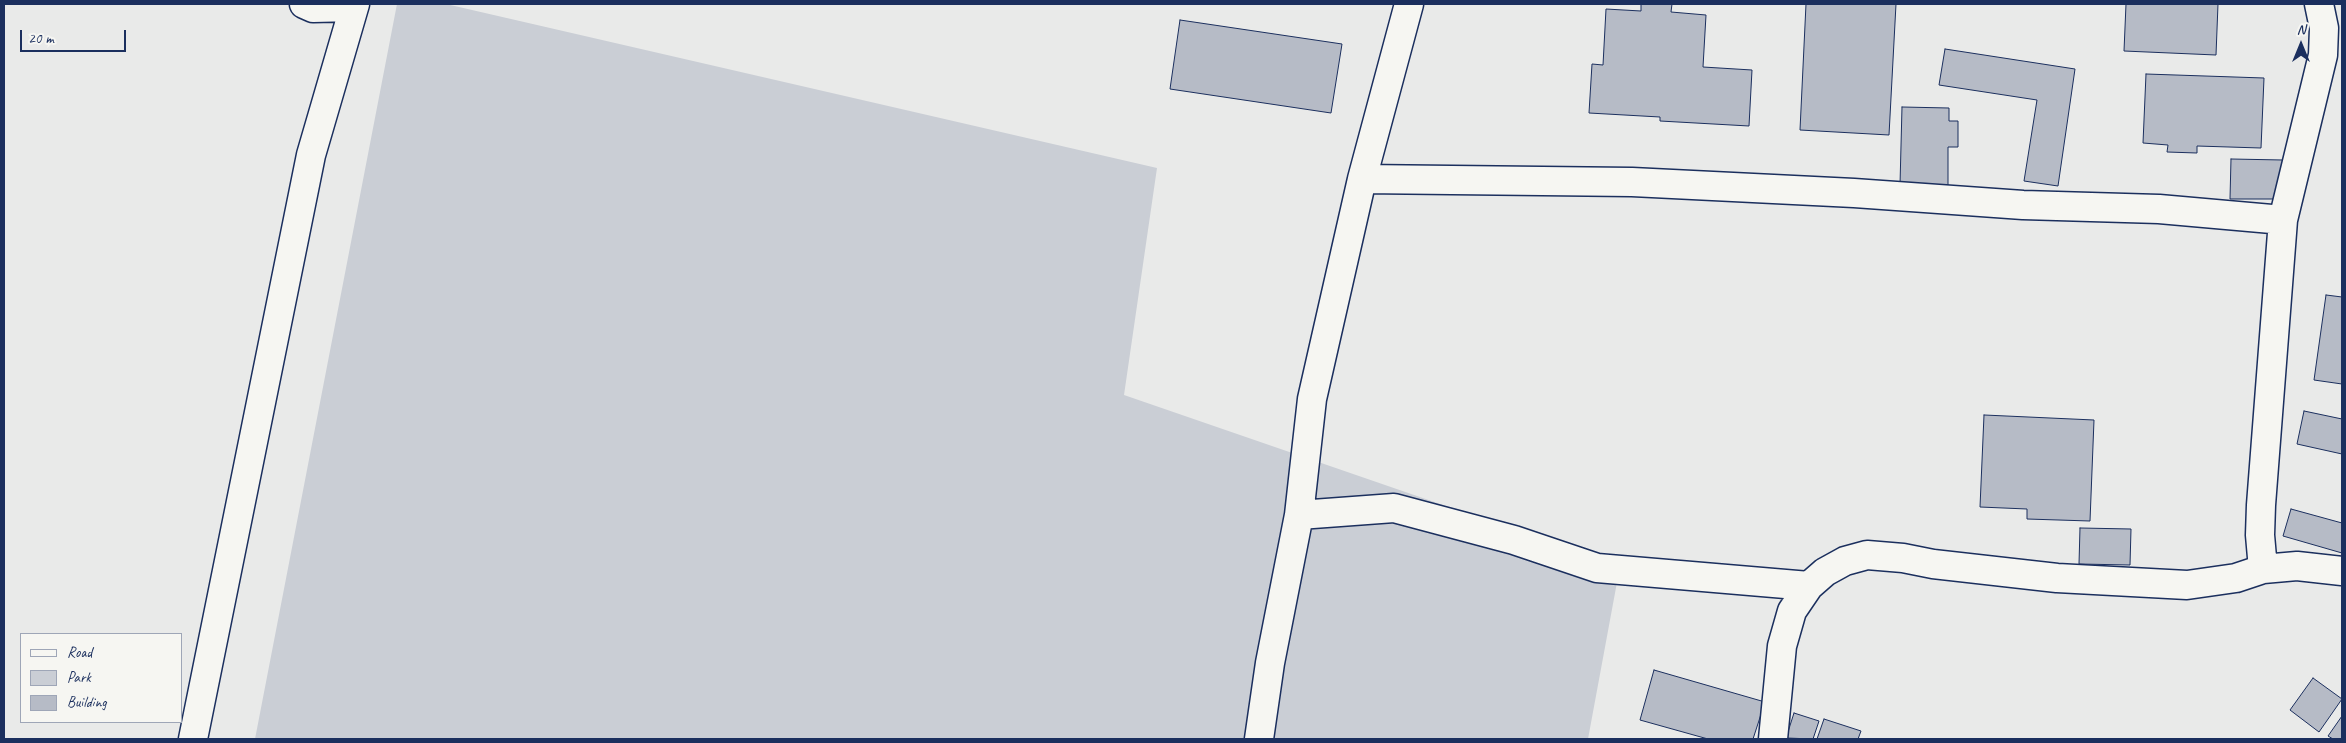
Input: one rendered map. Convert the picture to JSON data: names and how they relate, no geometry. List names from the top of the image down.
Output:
{
  "legend": ["Road", "Park", "Building"],
  "scale_bar": "20 m",
  "north": "top"
}
